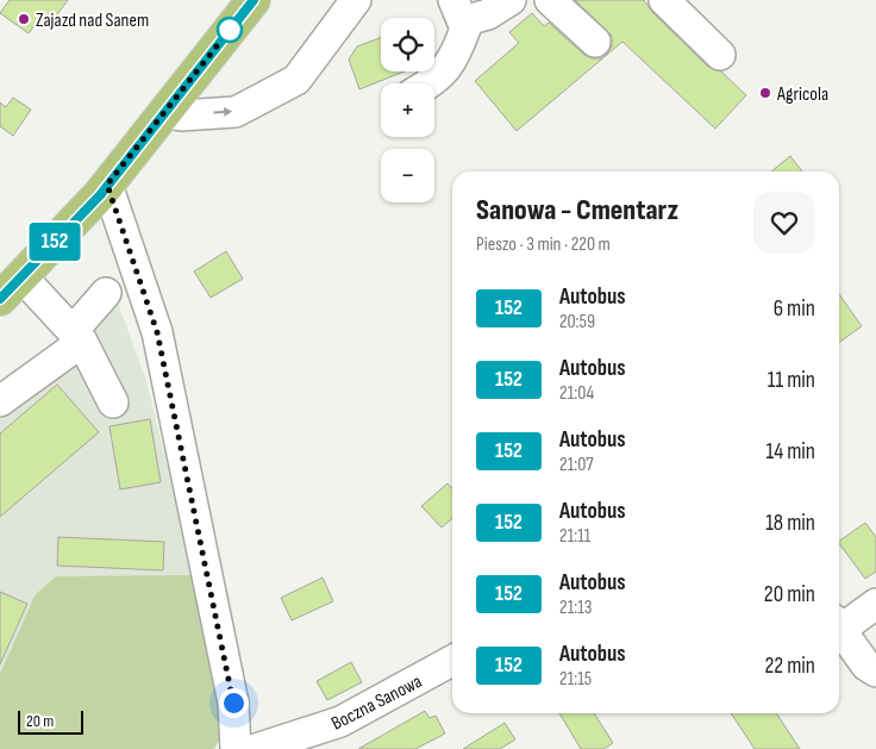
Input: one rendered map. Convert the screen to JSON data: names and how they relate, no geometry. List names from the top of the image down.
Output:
{
  "streets": {
    "street": ["Boczna Sanowa"]
  },
  "places": ["Zajazd nad Sanem", "Agricola"],
  "lines": ["bus line 152"],
  "scale_bar": "20 m",
  "page": {
    "on_map": "152",
    "map_buttons": ["+", "−"],
    "heading": ["Sanowa - Cmentarz", "Pieszo · 3 min · 220 m"],
    "list": [
      {
        "mark": "152",
        "name": "Autobus",
        "note": "20:59",
        "value": "6 min"
      },
      {
        "mark": "152",
        "name": "Autobus",
        "note": "21:04",
        "value": "11 min"
      },
      {
        "mark": "152",
        "name": "Autobus",
        "note": "21:07",
        "value": "14 min"
      },
      {
        "mark": "152",
        "name": "Autobus",
        "note": "21:11",
        "value": "18 min"
      },
      {
        "mark": "152",
        "name": "Autobus",
        "note": "21:13",
        "value": "20 min"
      },
      {
        "mark": "152",
        "name": "Autobus",
        "note": "21:15",
        "value": "22 min"
      }
    ],
    "scale": "20 m"
  }
}
